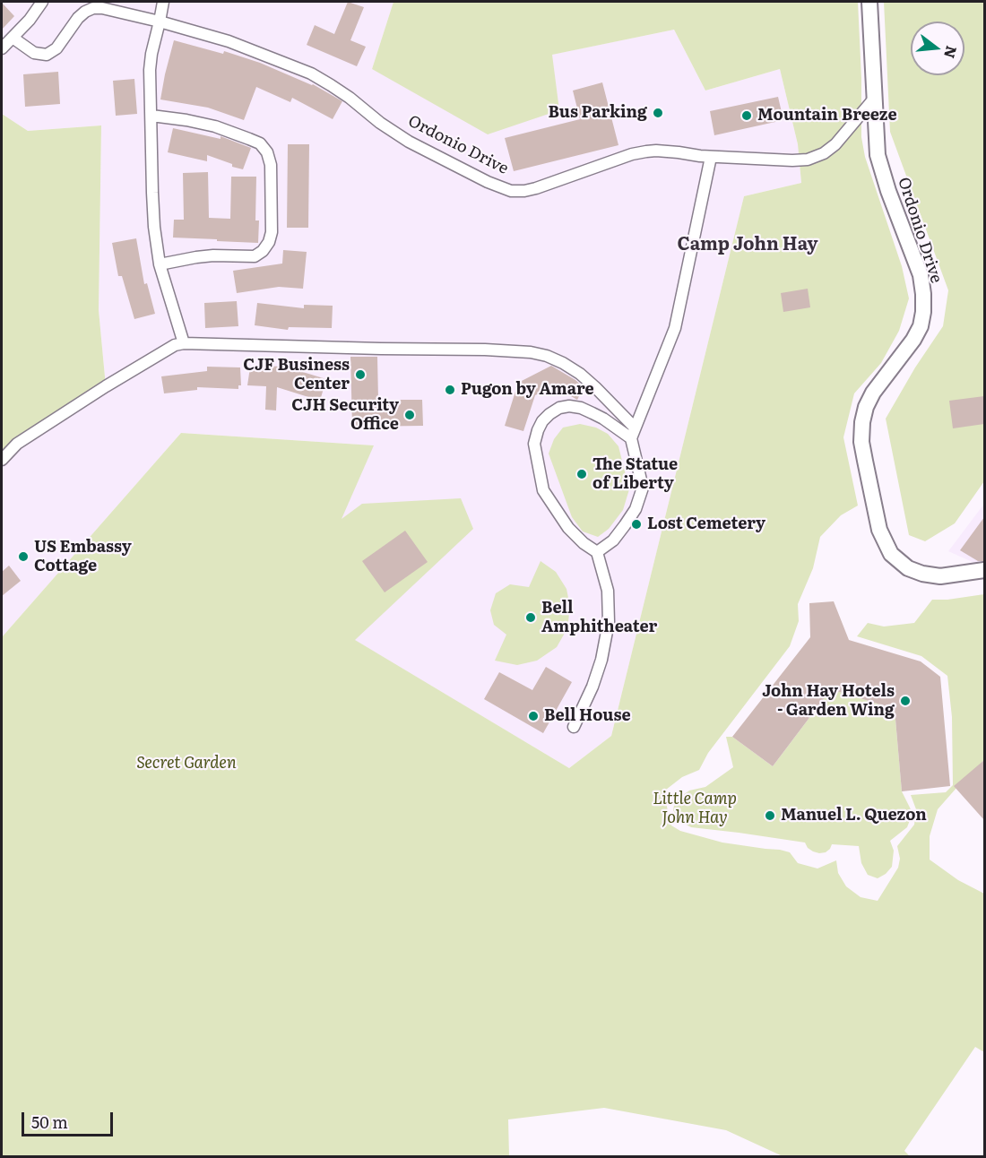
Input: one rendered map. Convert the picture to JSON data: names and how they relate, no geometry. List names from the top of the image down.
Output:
{
  "streets": {
    "street": ["Ordonio Drive"]
  },
  "districts": ["Camp John Hay"],
  "parks": ["Secret Garden", "Little Camp John Hay"],
  "places": [
    "Bus Parking",
    "Mountain Breeze",
    "CJF Business Center",
    "Pugon by Amare",
    "CJH Security Office",
    "The Statue of Liberty",
    "Lost Cemetery",
    "US Embassy Cottage",
    "Bell Amphitheater",
    "John Hay Hotels - Garden Wing",
    "Bell House",
    "Manuel L. Quezon"
  ],
  "scale_bar": "50 m",
  "north": "right"
}
